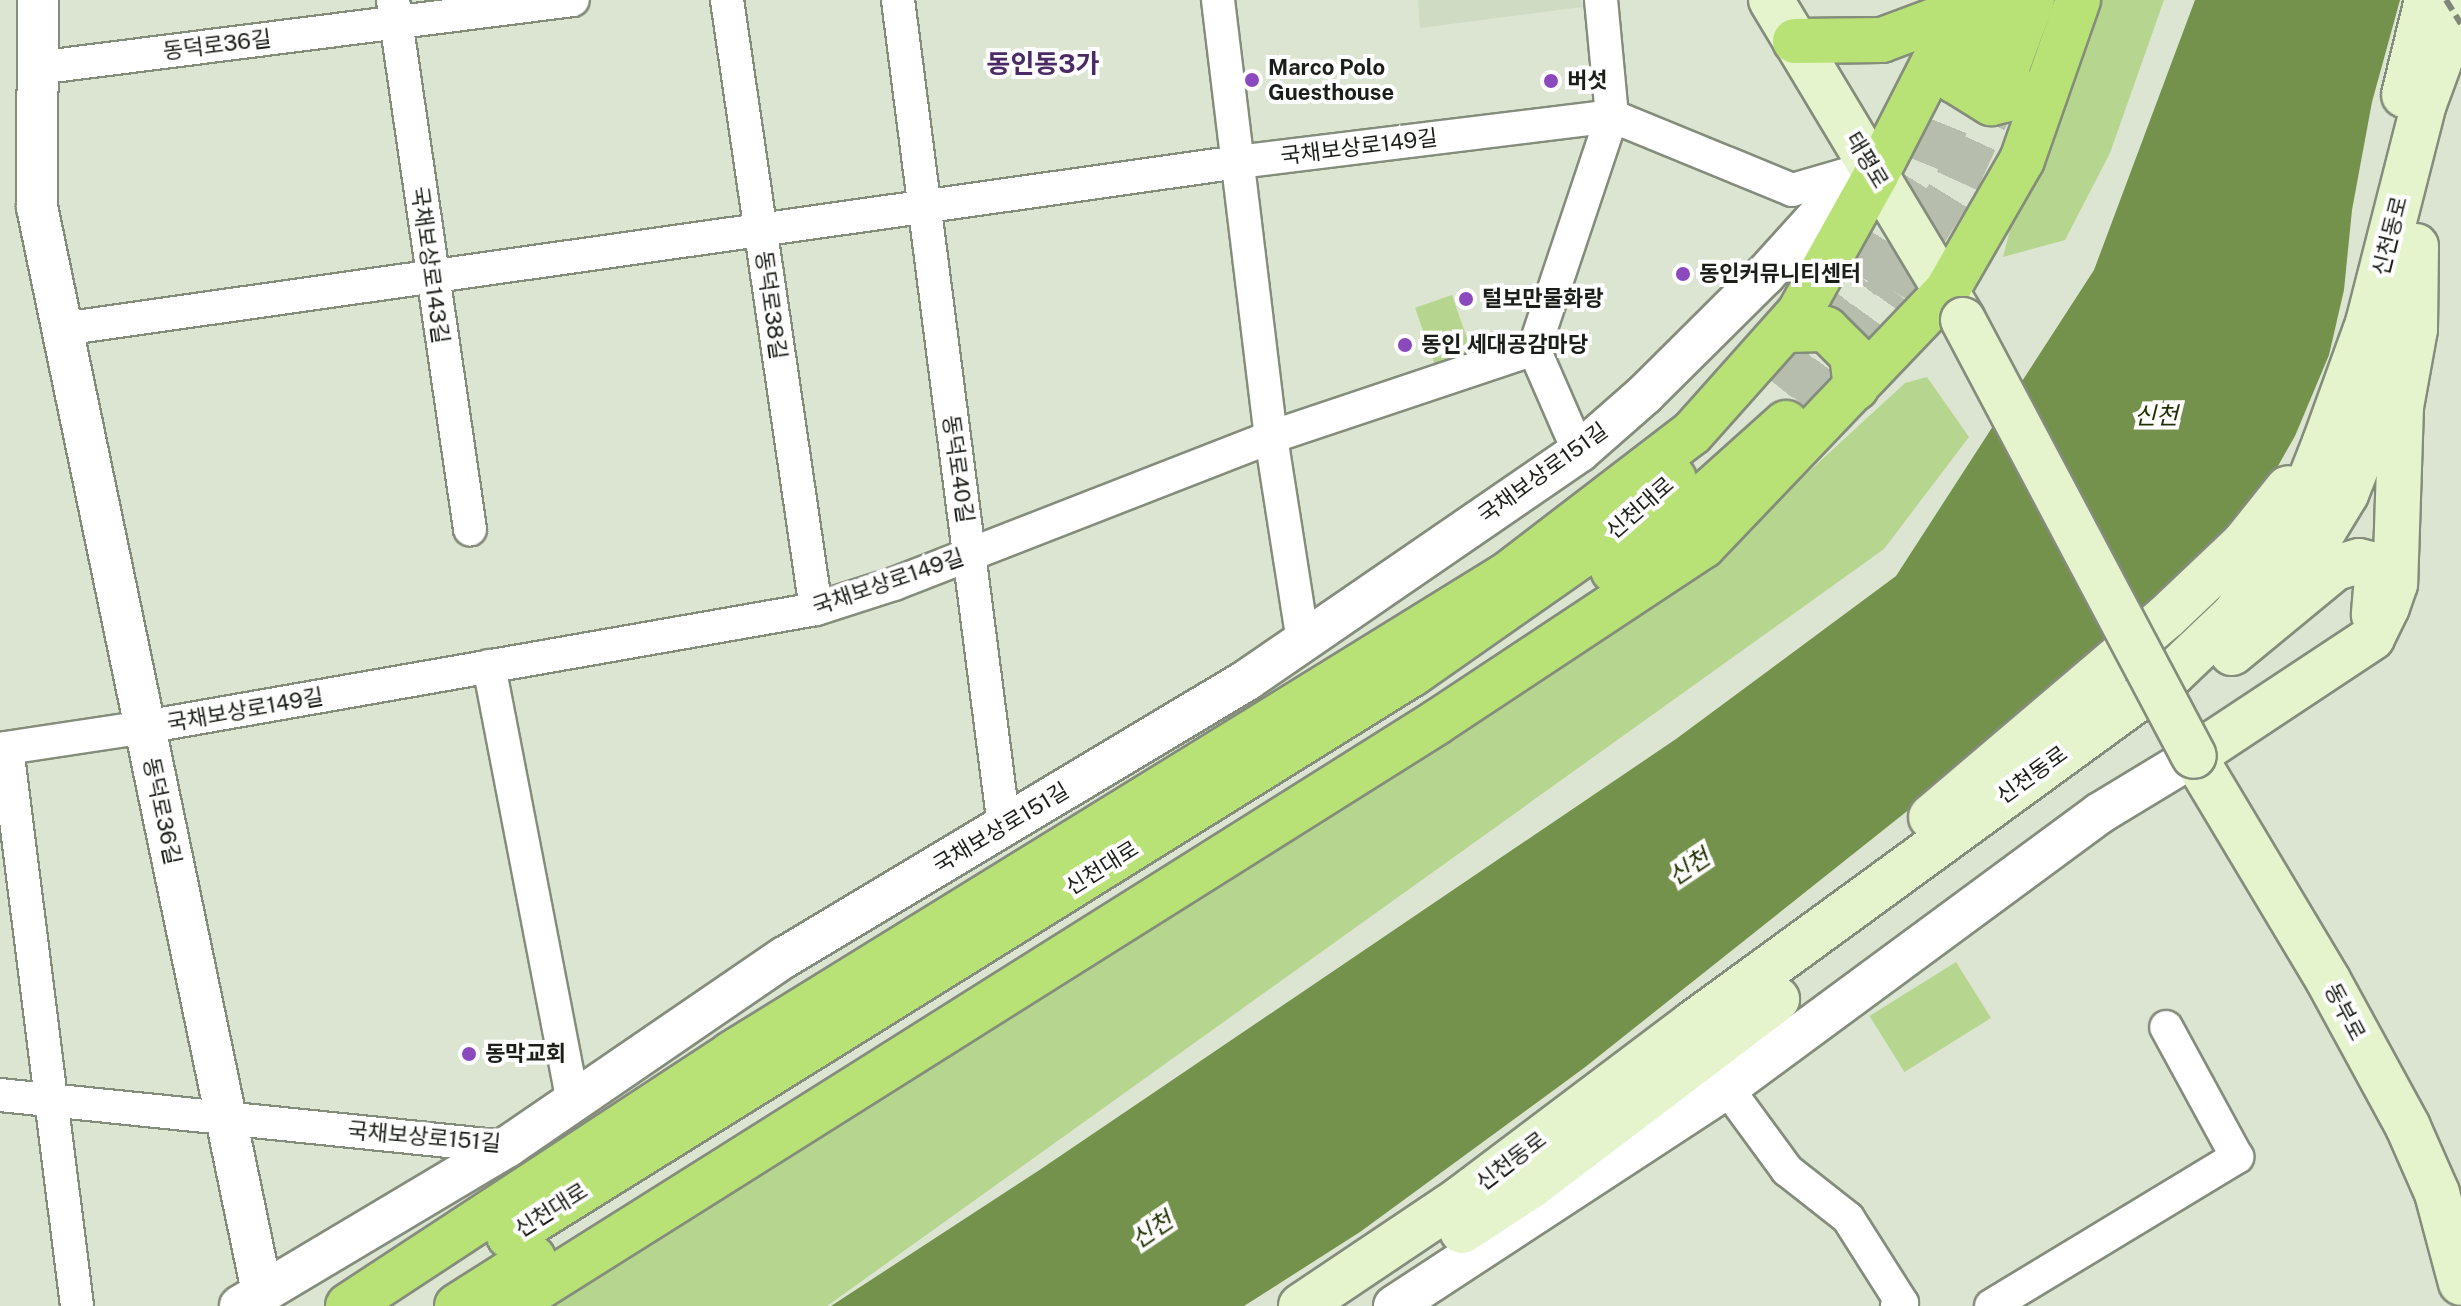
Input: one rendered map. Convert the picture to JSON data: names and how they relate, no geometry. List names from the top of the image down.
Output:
{
  "streets": {
    "highway": ["신천대로"],
    "main road": ["태평로", "신천동로", "동부로"],
    "street": [
      "동덕로36길",
      "국채보상로149길",
      "국채보상로143길",
      "동덕로38길",
      "동덕로40길",
      "국채보상로151길"
    ]
  },
  "crossings": [
    ["동덕로36길", "국채보상로149길"],
    ["동덕로36길", "국채보상로143길"],
    ["동덕로36길", "국채보상로151길"],
    ["국채보상로149길", "태평로"],
    ["국채보상로149길", "동덕로38길"],
    ["국채보상로149길", "동덕로40길"],
    ["국채보상로149길", "국채보상로151길"],
    ["태평로", "국채보상로151길"],
    ["태평로", "동부로"],
    ["동덕로40길", "국채보상로151길"]
  ],
  "districts": ["동인동3가"],
  "water": ["신천"],
  "places": [
    "Marco Polo Guesthouse",
    "버섯",
    "동인커뮤니티센터",
    "털보만물화랑",
    "동인 세대공감마당",
    "동막교회"
  ]
}
